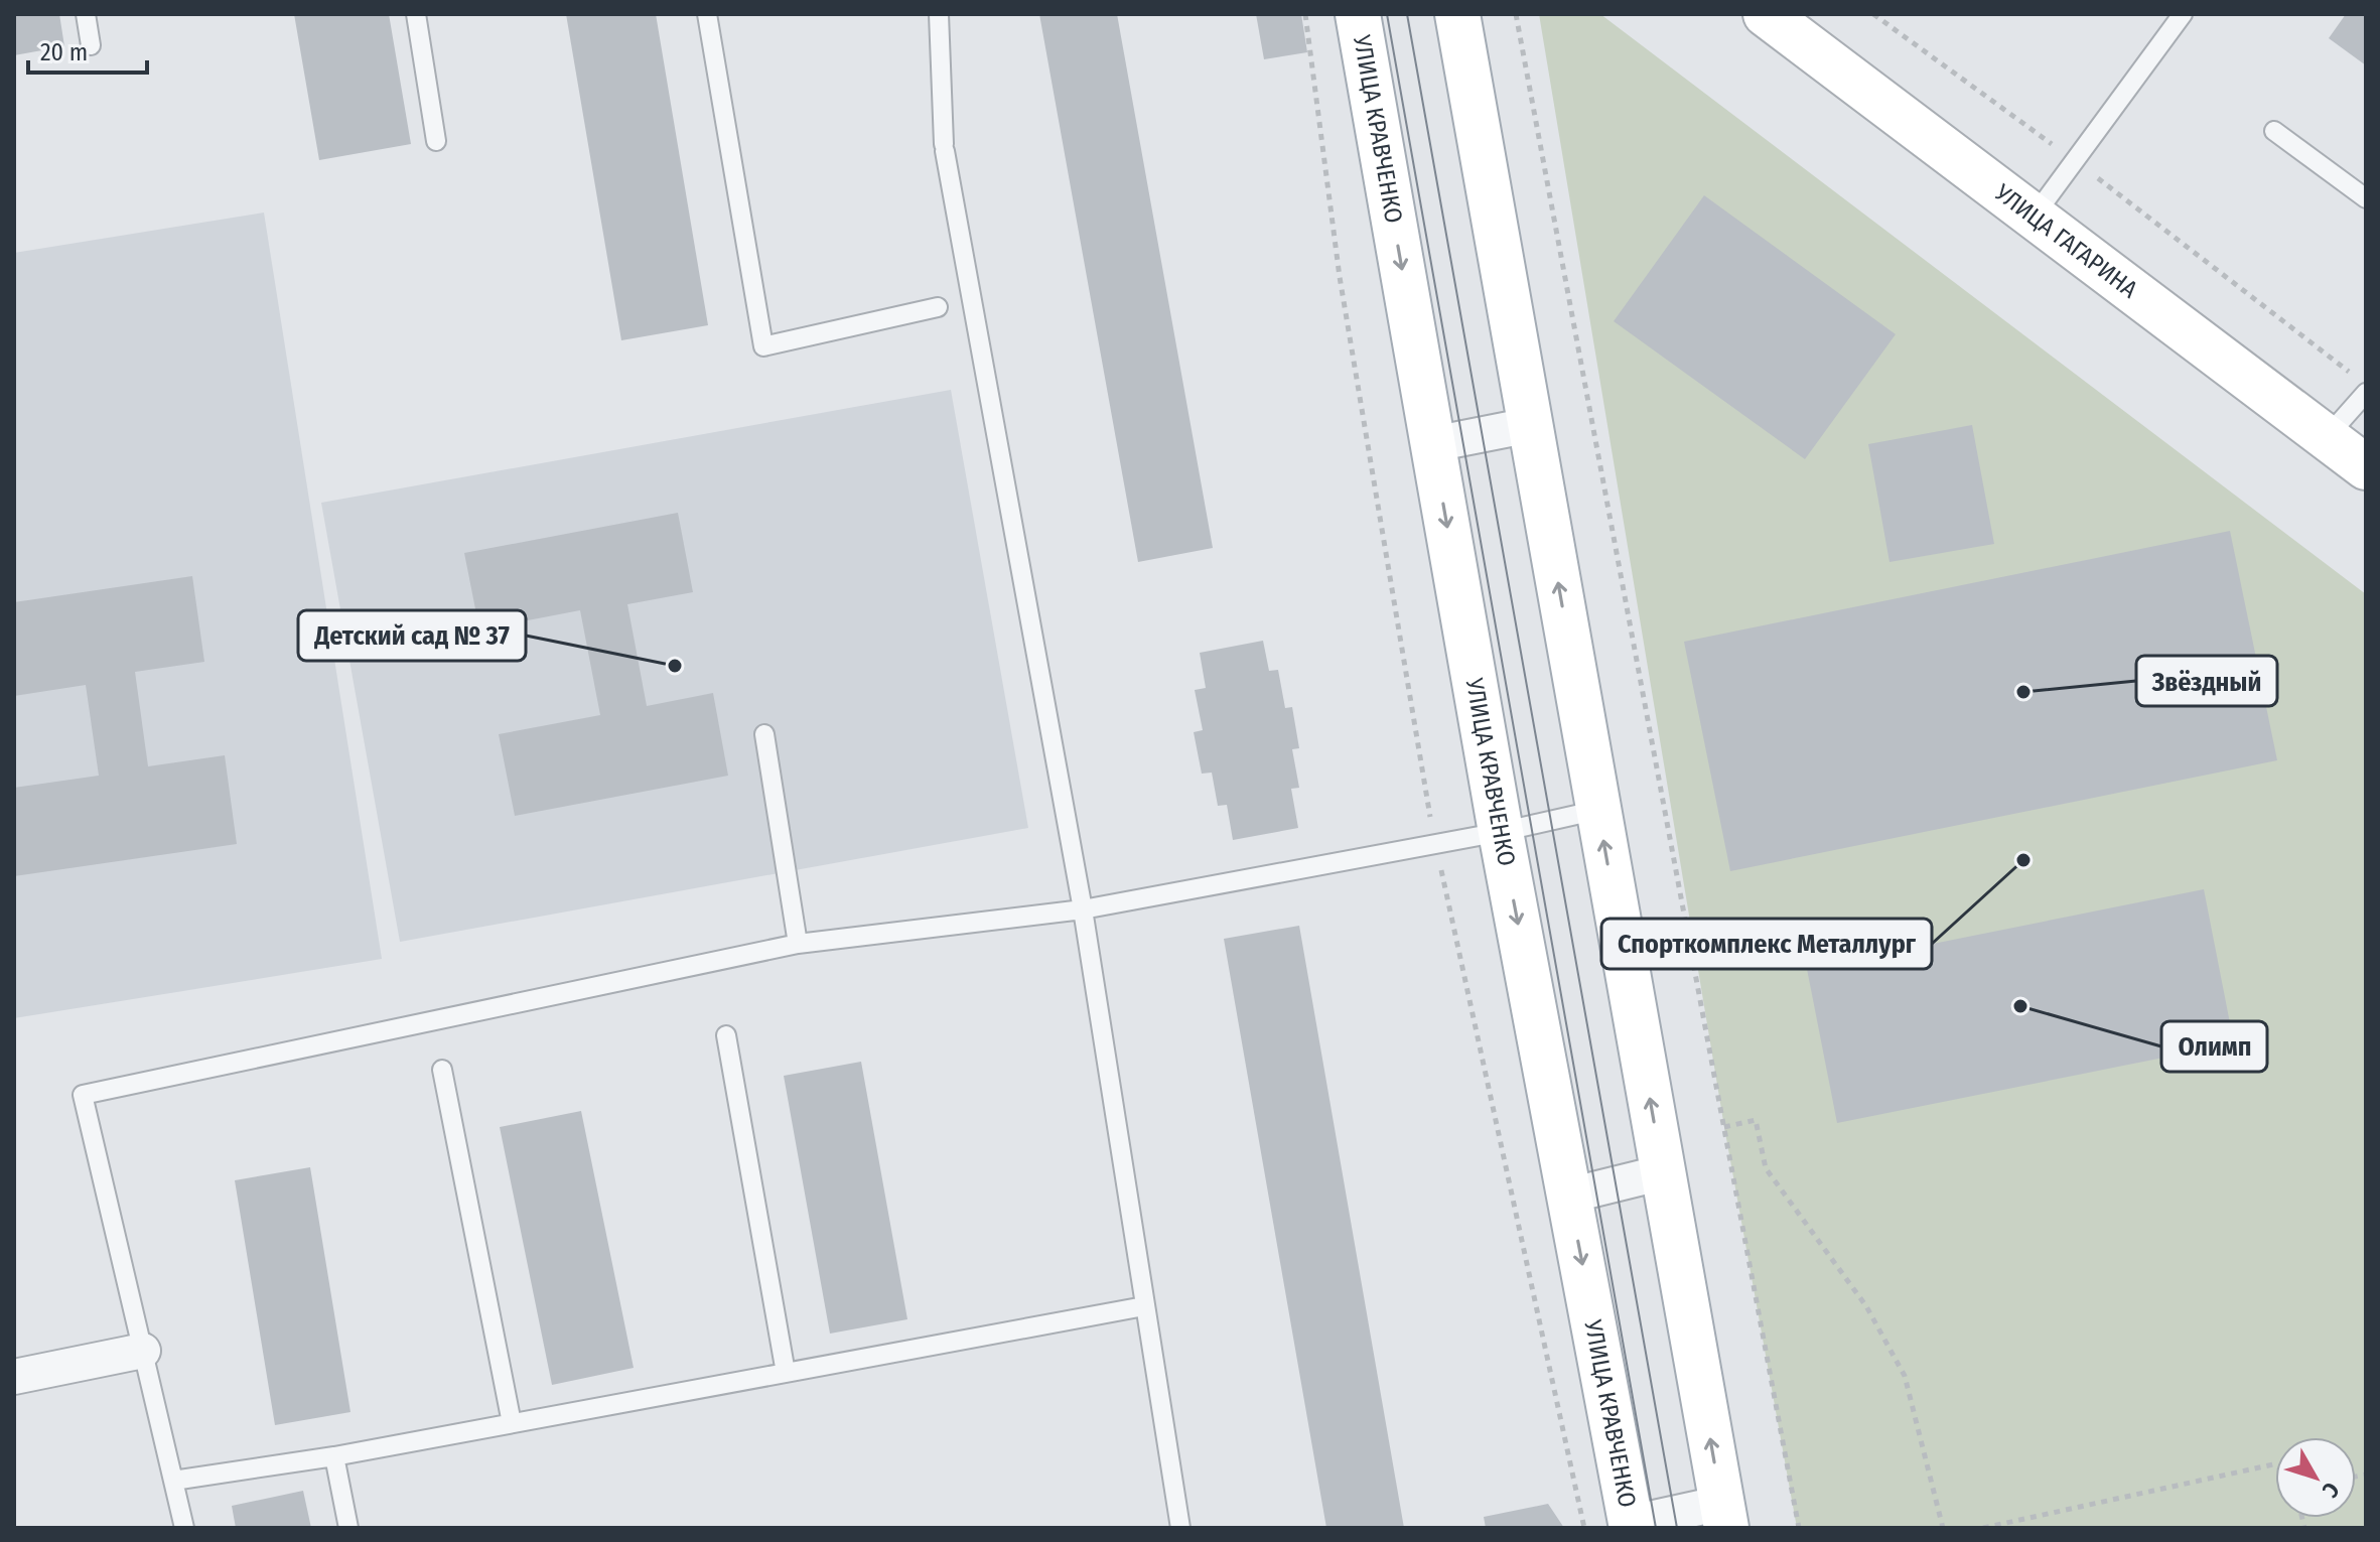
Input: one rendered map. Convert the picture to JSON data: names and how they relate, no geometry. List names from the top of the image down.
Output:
{
  "streets": {
    "main road": ["УЛИЦА КРАВЧЕНКО", "УЛИЦА ГАГАРИНА"]
  },
  "places": [
    "Детский сад № 37",
    "Звёздный",
    "Спорткомплекс Металлург",
    "Олимп"
  ],
  "scale_bar": "20 m",
  "north": "bottom right"
}
